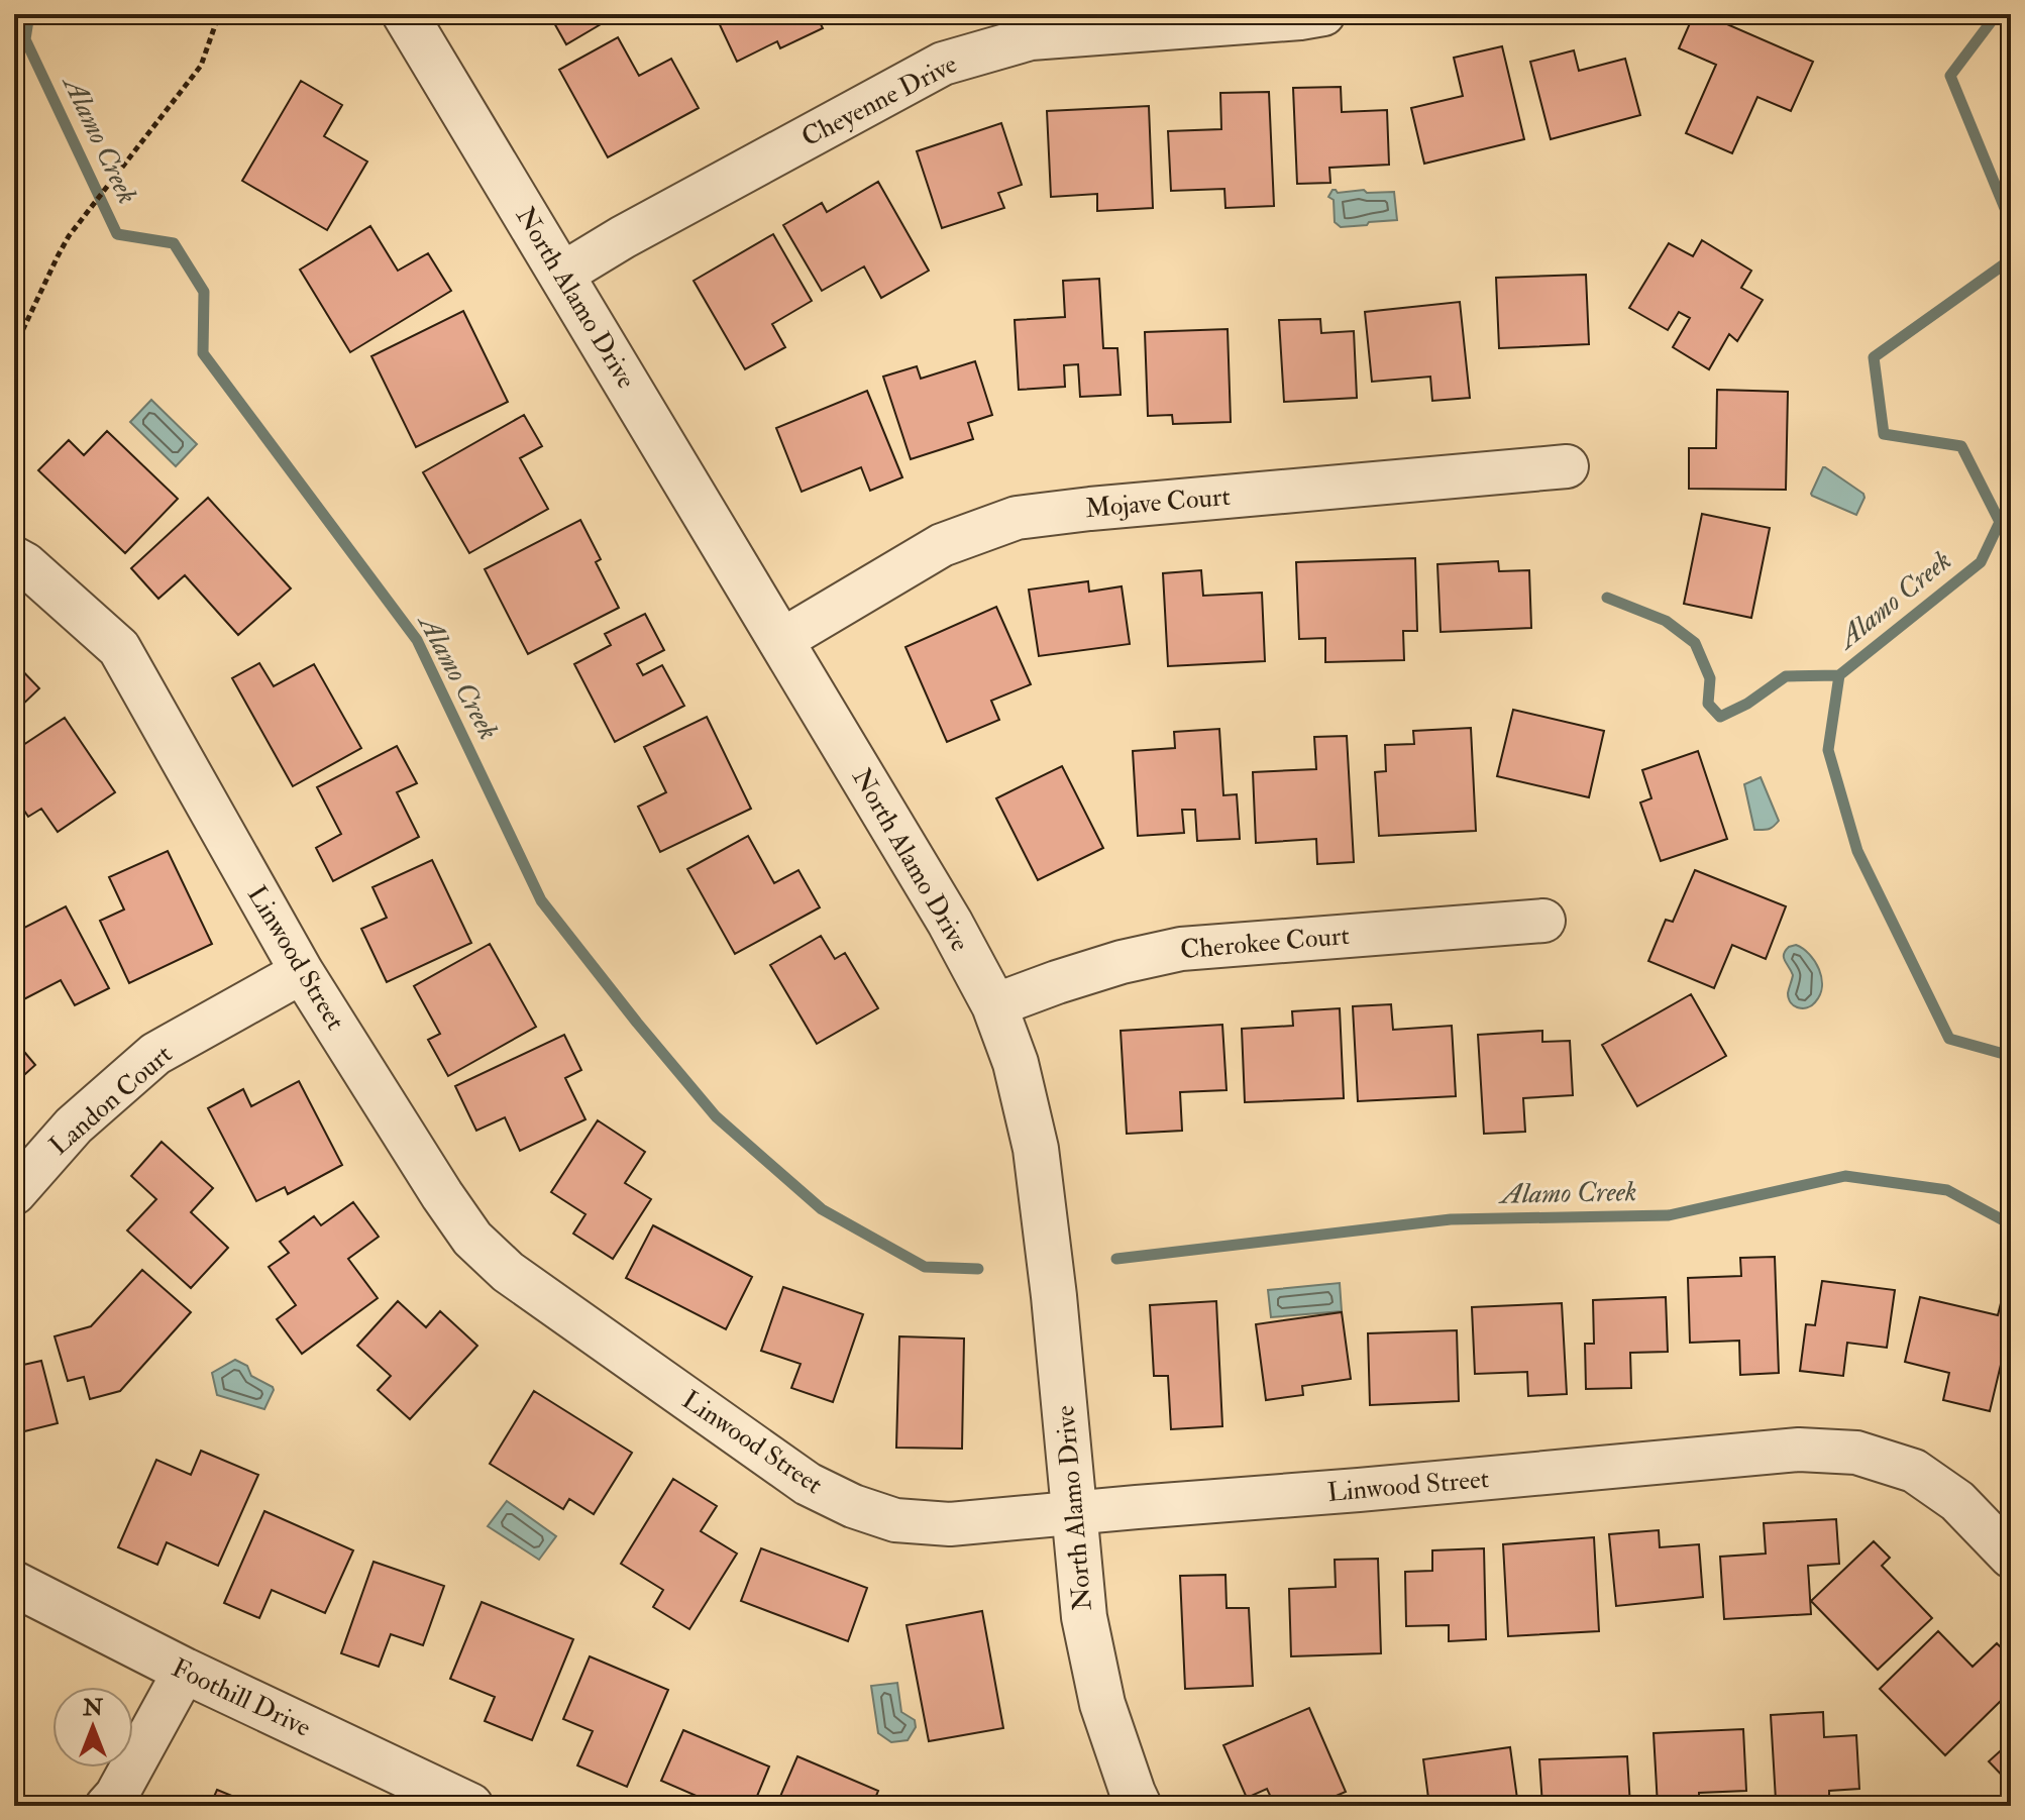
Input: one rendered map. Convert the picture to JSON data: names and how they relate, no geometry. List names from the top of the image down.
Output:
{
  "streets": {
    "street": [
      "Cheyenne Drive",
      "North Alamo Drive",
      "Mojave Court",
      "Cherokee Court",
      "Linwood Street",
      "Landon Court",
      "Foothill Drive"
    ]
  },
  "crossings": [
    ["Cheyenne Drive", "North Alamo Drive"],
    ["North Alamo Drive", "Mojave Court"],
    ["North Alamo Drive", "Cherokee Court"],
    ["North Alamo Drive", "Linwood Street"],
    ["Linwood Street", "Landon Court"]
  ],
  "water": ["Alamo Creek"],
  "north": "top"
}
